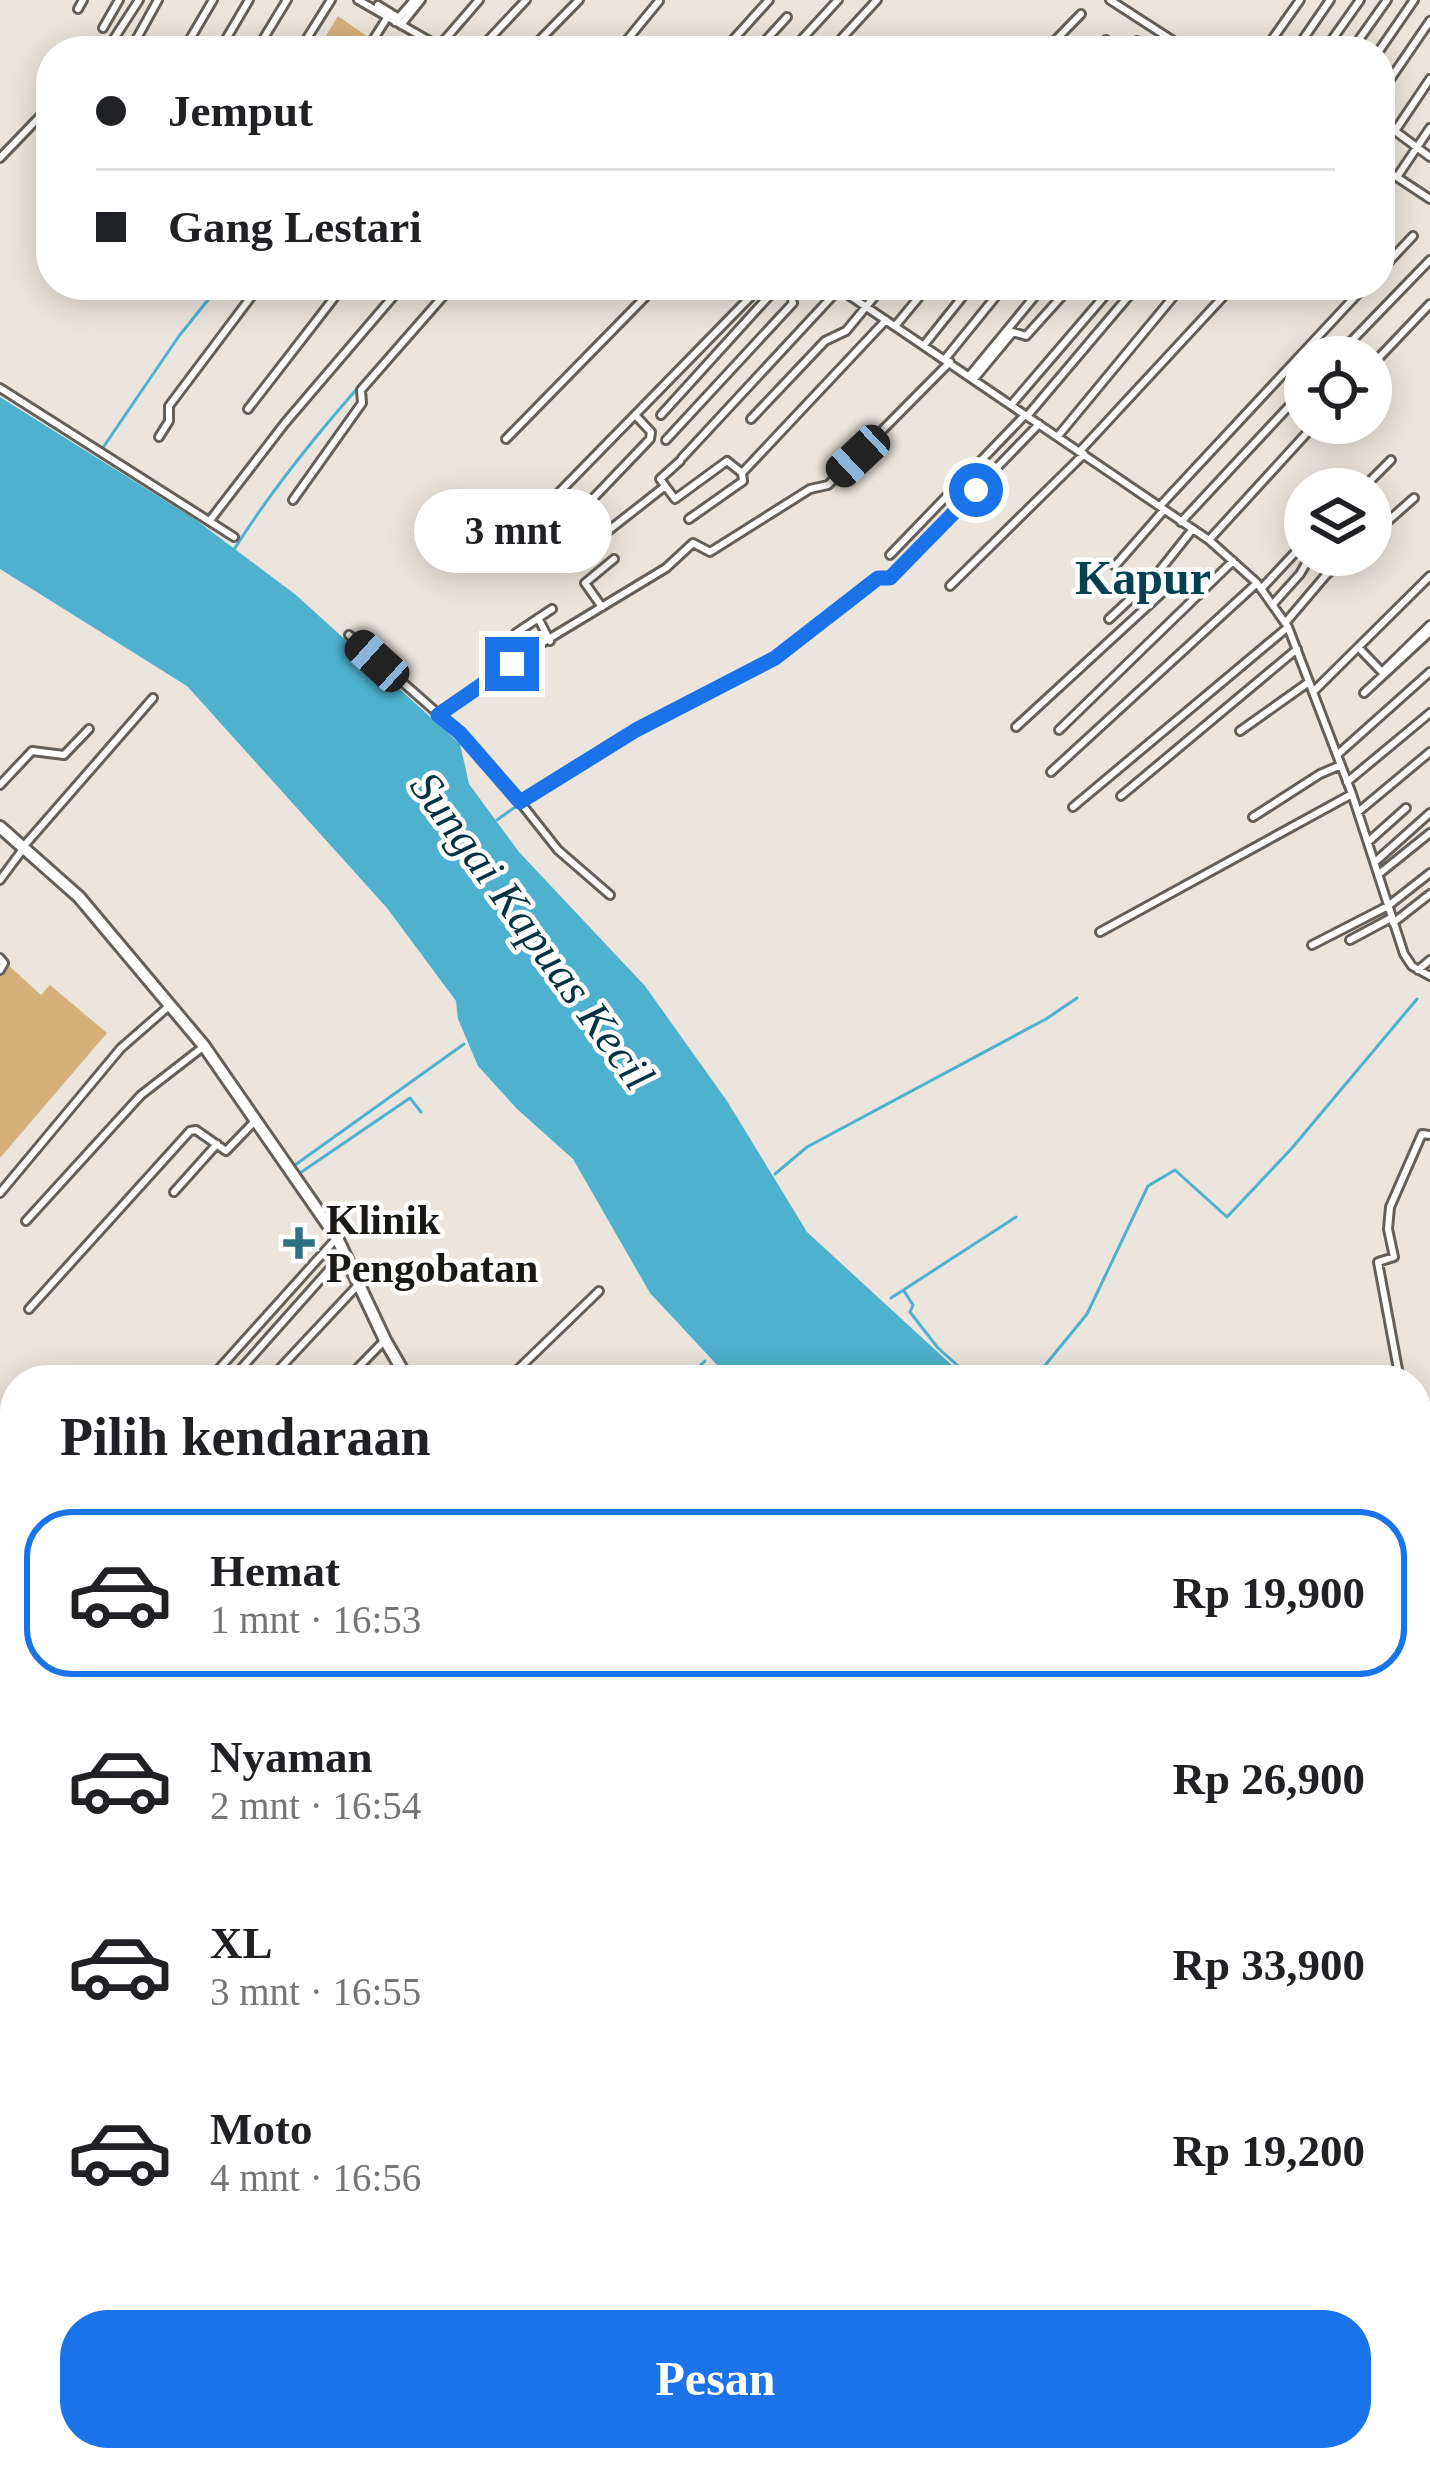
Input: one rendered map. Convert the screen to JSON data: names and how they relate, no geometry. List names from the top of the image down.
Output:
{
  "districts": ["Kapur"],
  "water": ["Sungai Kapuas Kecil"],
  "places": {
    "health": ["Klinik Pengobatan"]
  },
  "page": {
    "banner": ["Jemput", "Gang Lestari"],
    "bubble": "3 mnt",
    "heading": "Pilih kendaraan",
    "list": [
      {
        "name": "Hemat",
        "note": "1 mnt · 16:53",
        "value": "Rp 19,900"
      },
      {
        "name": "Nyaman",
        "note": "2 mnt · 16:54",
        "value": "Rp 26,900"
      },
      {
        "name": "XL",
        "note": "3 mnt · 16:55",
        "value": "Rp 33,900"
      },
      {
        "name": "Moto",
        "note": "4 mnt · 16:56",
        "value": "Rp 19,200"
      }
    ],
    "buttons": "Pesan"
  }
}
